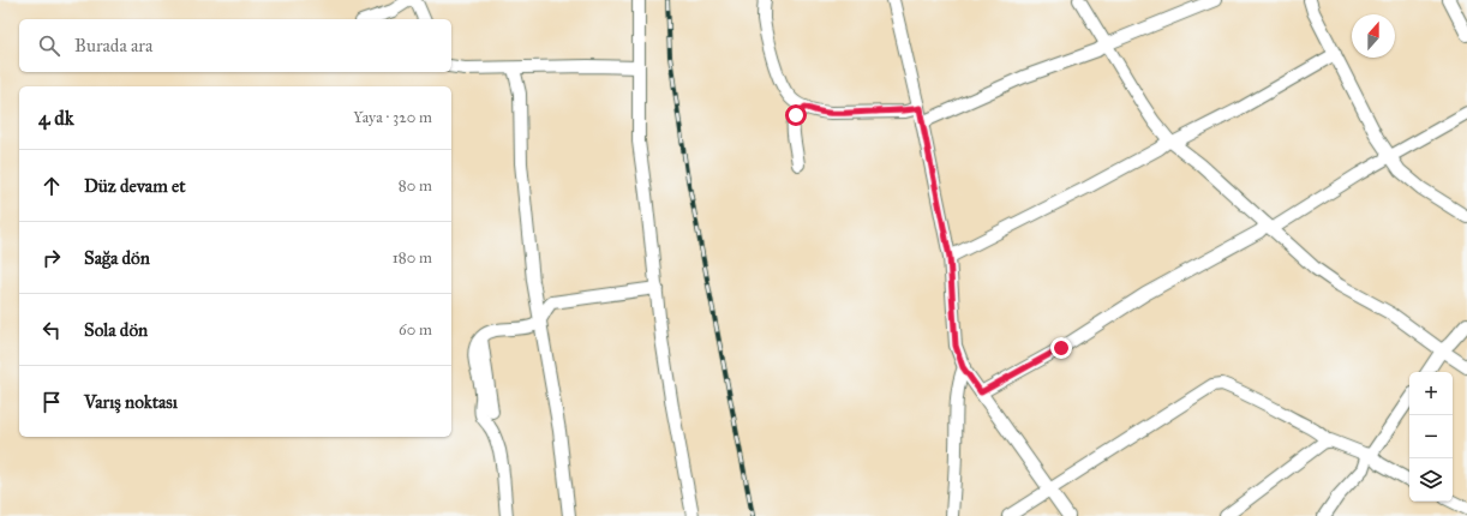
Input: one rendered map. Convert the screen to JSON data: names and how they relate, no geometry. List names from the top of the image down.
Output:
{
  "north": "top",
  "page": {
    "search": "Burada ara",
    "heading": ["4 dk", "Yaya · 320 m"],
    "list": [
      ["Düz devam et", "80 m"],
      ["Sağa dön", "180 m"],
      ["Sola dön", "60 m"],
      "Varış noktası"
    ],
    "map_buttons": ["+", "−"]
  }
}
